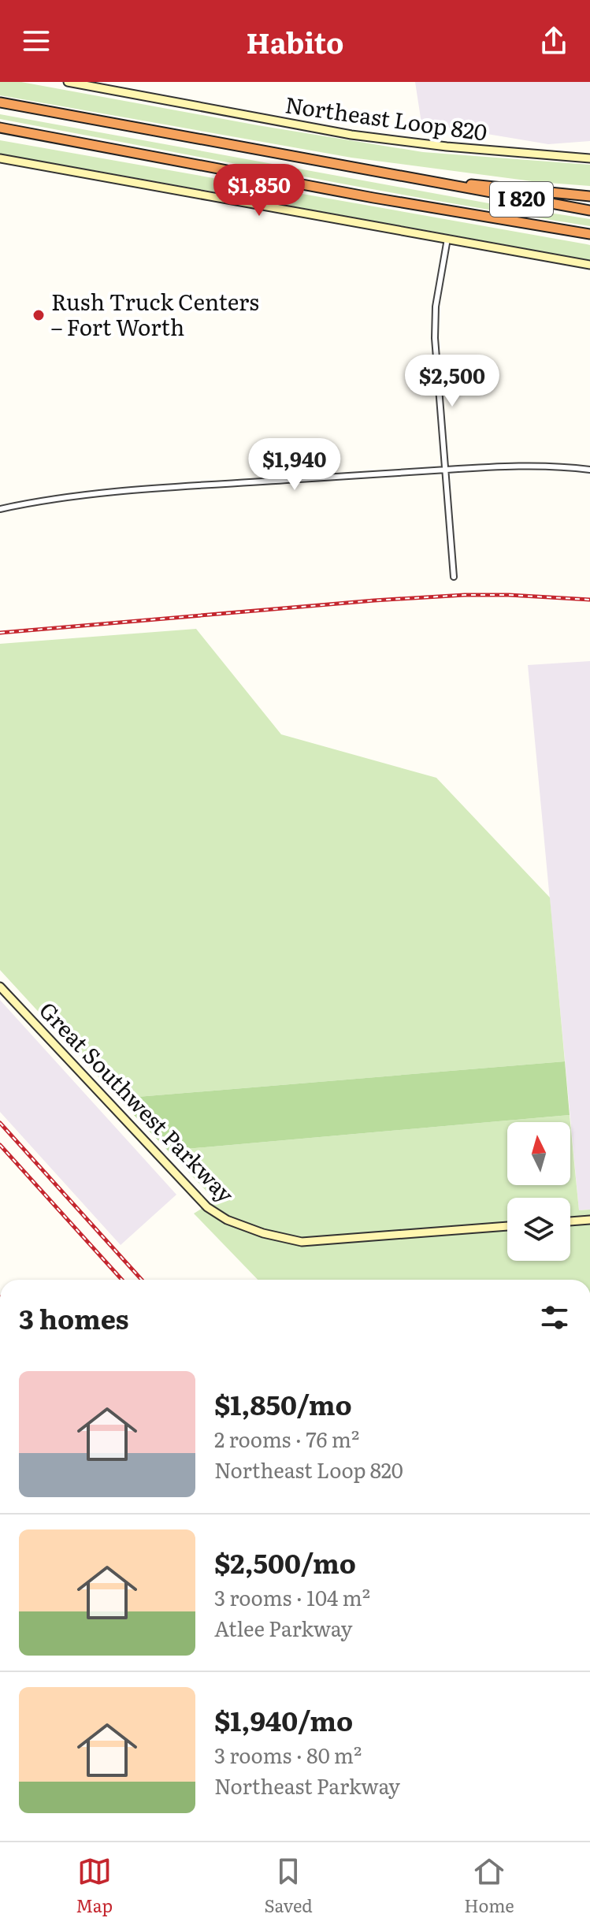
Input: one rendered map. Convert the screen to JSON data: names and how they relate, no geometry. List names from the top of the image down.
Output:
{
  "streets": {
    "highway": ["I 820"],
    "main road": ["Northeast Loop 820", "Great Southwest Parkway"]
  },
  "places": ["Rush Truck Centers – Fort Worth"],
  "north": "top",
  "page": {
    "header": "Habito",
    "price": ["$1,850", "$2,500", "$1,940"],
    "heading": "3 homes",
    "list": [
      {
        "name": "$1,850/mo",
        "note": "2 rooms · 76 m² · Northeast Loop 820"
      },
      {
        "name": "$2,500/mo",
        "note": "3 rooms · 104 m² · Atlee Parkway"
      },
      {
        "name": "$1,940/mo",
        "note": "3 rooms · 80 m² · Northeast Parkway"
      }
    ],
    "tabs": ["Map", "Saved", "Home"]
  }
}
